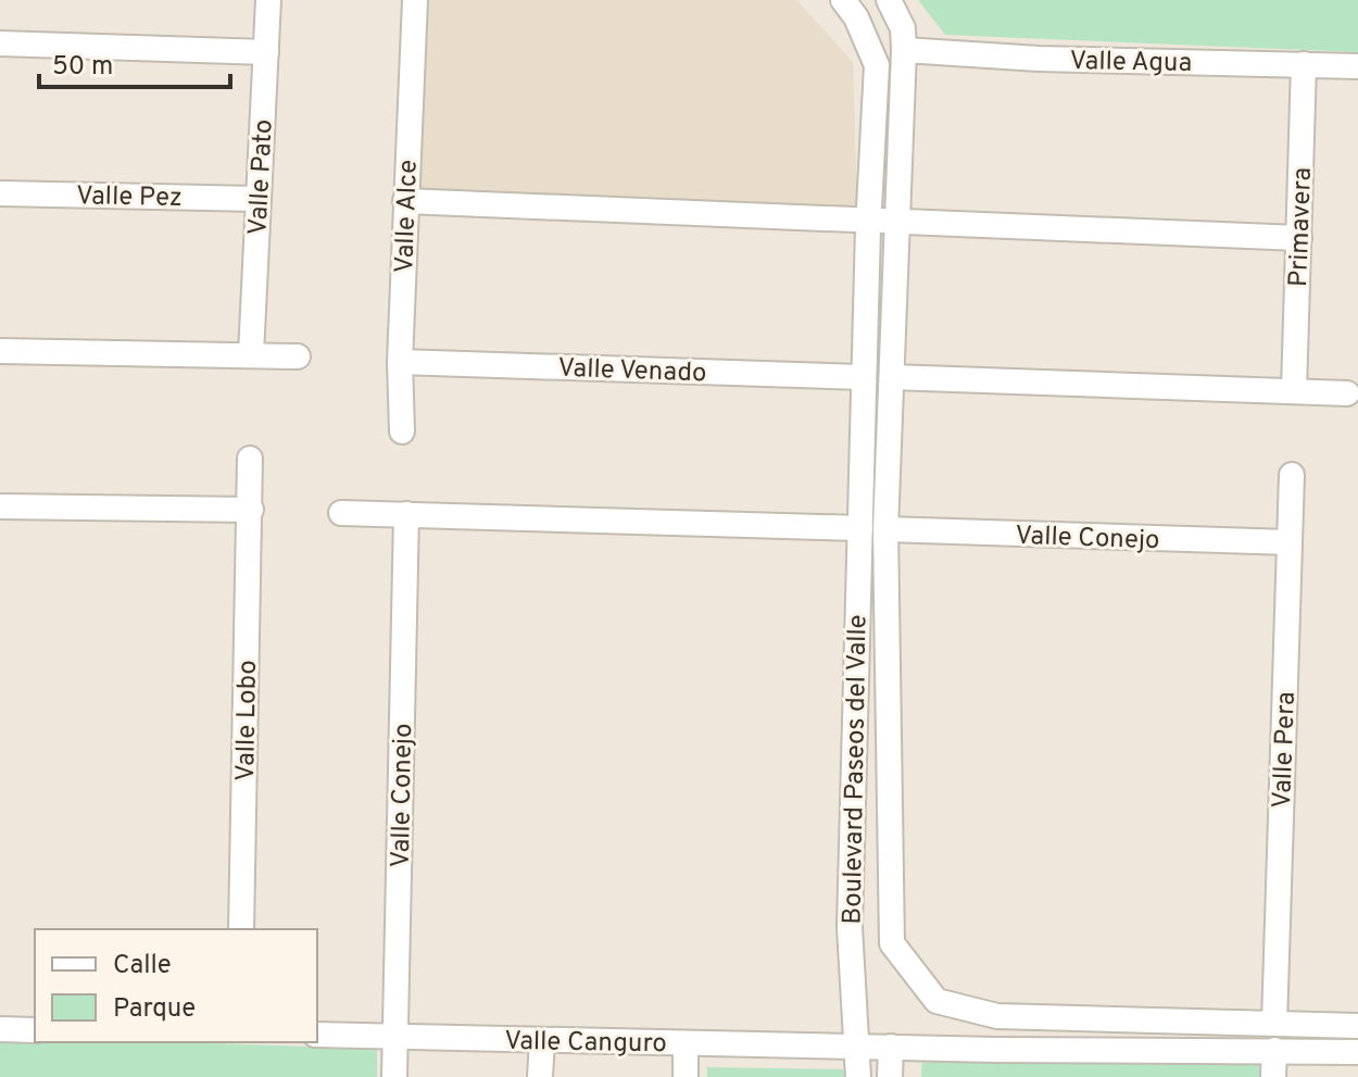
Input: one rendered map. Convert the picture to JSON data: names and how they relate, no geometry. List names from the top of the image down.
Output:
{
  "streets": {
    "street": [
      "Valle Agua",
      "Valle Pato",
      "Valle Pez",
      "Valle Alce",
      "Primavera",
      "Valle Venado",
      "Valle Conejo",
      "Valle Lobo",
      "Valle Pera",
      "Boulevard Paseos del Valle",
      "Valle Canguro"
    ]
  },
  "crossings": [
    ["Valle Agua", "Primavera"],
    ["Valle Agua", "Boulevard Paseos del Valle"],
    ["Valle Pato", "Valle Pez"],
    ["Valle Alce", "Valle Venado"],
    ["Valle Venado", "Boulevard Paseos del Valle"],
    ["Valle Conejo", "Valle Pera"],
    ["Valle Conejo", "Boulevard Paseos del Valle"],
    ["Valle Conejo", "Valle Canguro"],
    ["Valle Pera", "Boulevard Paseos del Valle"],
    ["Boulevard Paseos del Valle", "Valle Canguro"]
  ],
  "legend": ["Calle", "Parque"],
  "scale_bar": "50 m"
}
